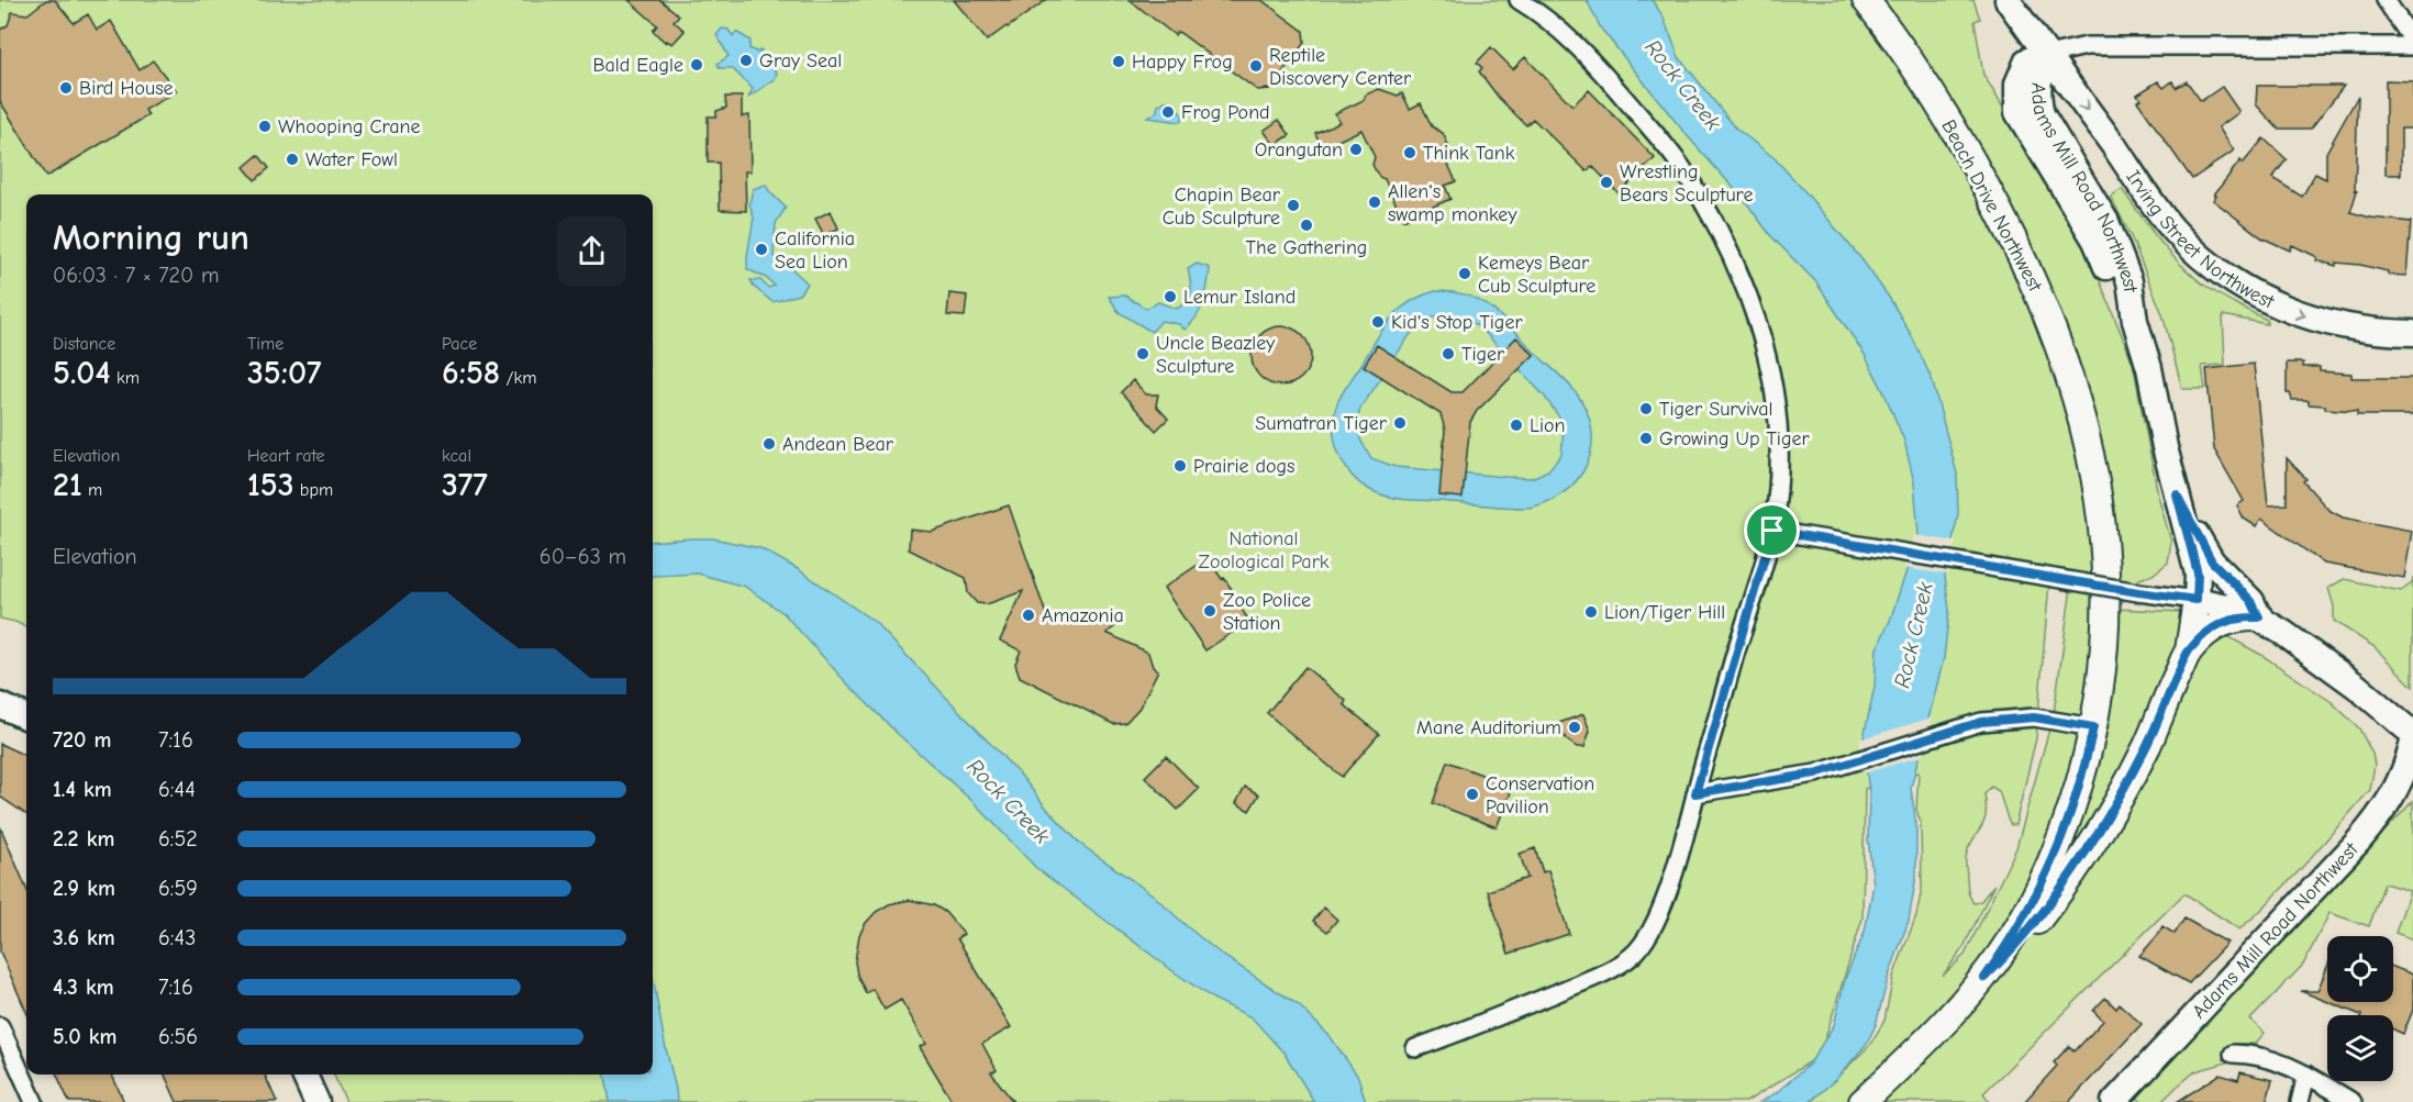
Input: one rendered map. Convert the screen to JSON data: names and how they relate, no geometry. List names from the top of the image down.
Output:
{
  "streets": {
    "main road": ["Beach Drive Northwest"],
    "street": ["Adams Mill Road Northwest", "Irving Street Northwest"]
  },
  "crossings": [
    ["Adams Mill Road Northwest", "Irving Street Northwest"]
  ],
  "one_way": ["Irving Street Northwest"],
  "water": ["Rock Creek"],
  "parks": ["National Zoological Park"],
  "places": [
    "Gray Seal",
    "Happy Frog",
    "Bald Eagle",
    "Reptile Discovery Center",
    "Bird House",
    "Frog Pond",
    "Whooping Crane",
    "Orangutan",
    "Think Tank",
    "Water Fowl",
    "Wrestling Bears Sculpture",
    "Allen's swamp monkey",
    "Chapin Bear Cub Sculpture",
    "The Gathering",
    "California Sea Lion",
    "Kemeys Bear Cub Sculpture",
    "Lemur Island",
    "Kid's Stop Tiger",
    "Uncle Beazley Sculpture",
    "Tiger",
    "Tiger Survival",
    "Sumatran Tiger",
    "Lion",
    "Growing Up Tiger",
    "Andean Bear",
    "Prairie dogs",
    "Zoo Police Station",
    "Lion/Tiger Hill",
    "Amazonia",
    "Mane Auditorium",
    "Conservation Pavilion"
  ],
  "page": {
    "heading": ["Morning run", "06:03 · 7 × 720 m"],
    "stats": [
      ["Distance", "5.04 km"],
      ["Time", "35:07"],
      ["Pace", "6:58 /km"],
      ["Elevation", "21 m"],
      ["Heart rate", "153 bpm"],
      ["kcal", "377"]
    ],
    "chart": ["Elevation", "60–63 m"],
    "list": [
      {
        "name": "720 m",
        "note": "7:16"
      },
      {
        "name": "1.4 km",
        "note": "6:44"
      },
      {
        "name": "2.2 km",
        "note": "6:52"
      },
      {
        "name": "2.9 km",
        "note": "6:59"
      },
      {
        "name": "3.6 km",
        "note": "6:43"
      },
      {
        "name": "4.3 km",
        "note": "7:16"
      },
      {
        "name": "5.0 km",
        "note": "6:56"
      }
    ]
  }
}
